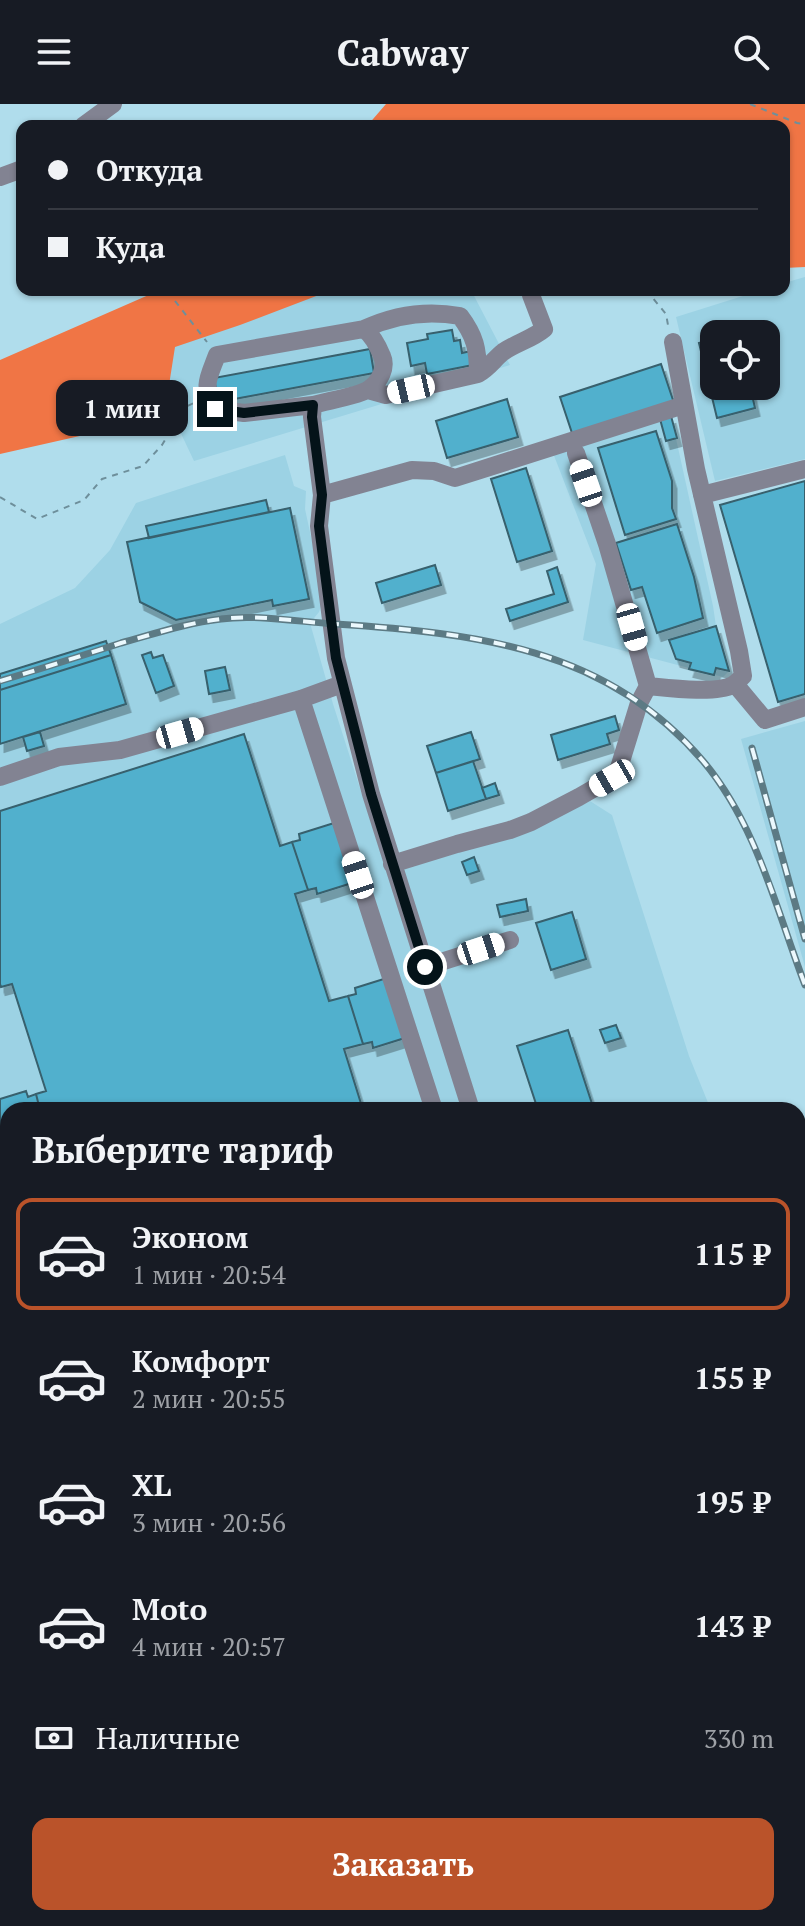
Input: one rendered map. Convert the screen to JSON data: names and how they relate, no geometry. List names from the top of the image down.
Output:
{
  "page": {
    "header": "Cabway",
    "banner": ["Откуда", "Куда"],
    "bubble": "1 мин",
    "heading": "Выберите тариф",
    "list": [
      {
        "name": "Эконом",
        "note": "1 мин · 20:54",
        "value": "115 ₽"
      },
      {
        "name": "Комфорт",
        "note": "2 мин · 20:55",
        "value": "155 ₽"
      },
      {
        "name": "XL",
        "note": "3 мин · 20:56",
        "value": "195 ₽"
      },
      {
        "name": "Moto",
        "note": "4 мин · 20:57",
        "value": "143 ₽"
      }
    ],
    "pay": ["Наличные", "330 m"],
    "buttons": "Заказать"
  }
}
